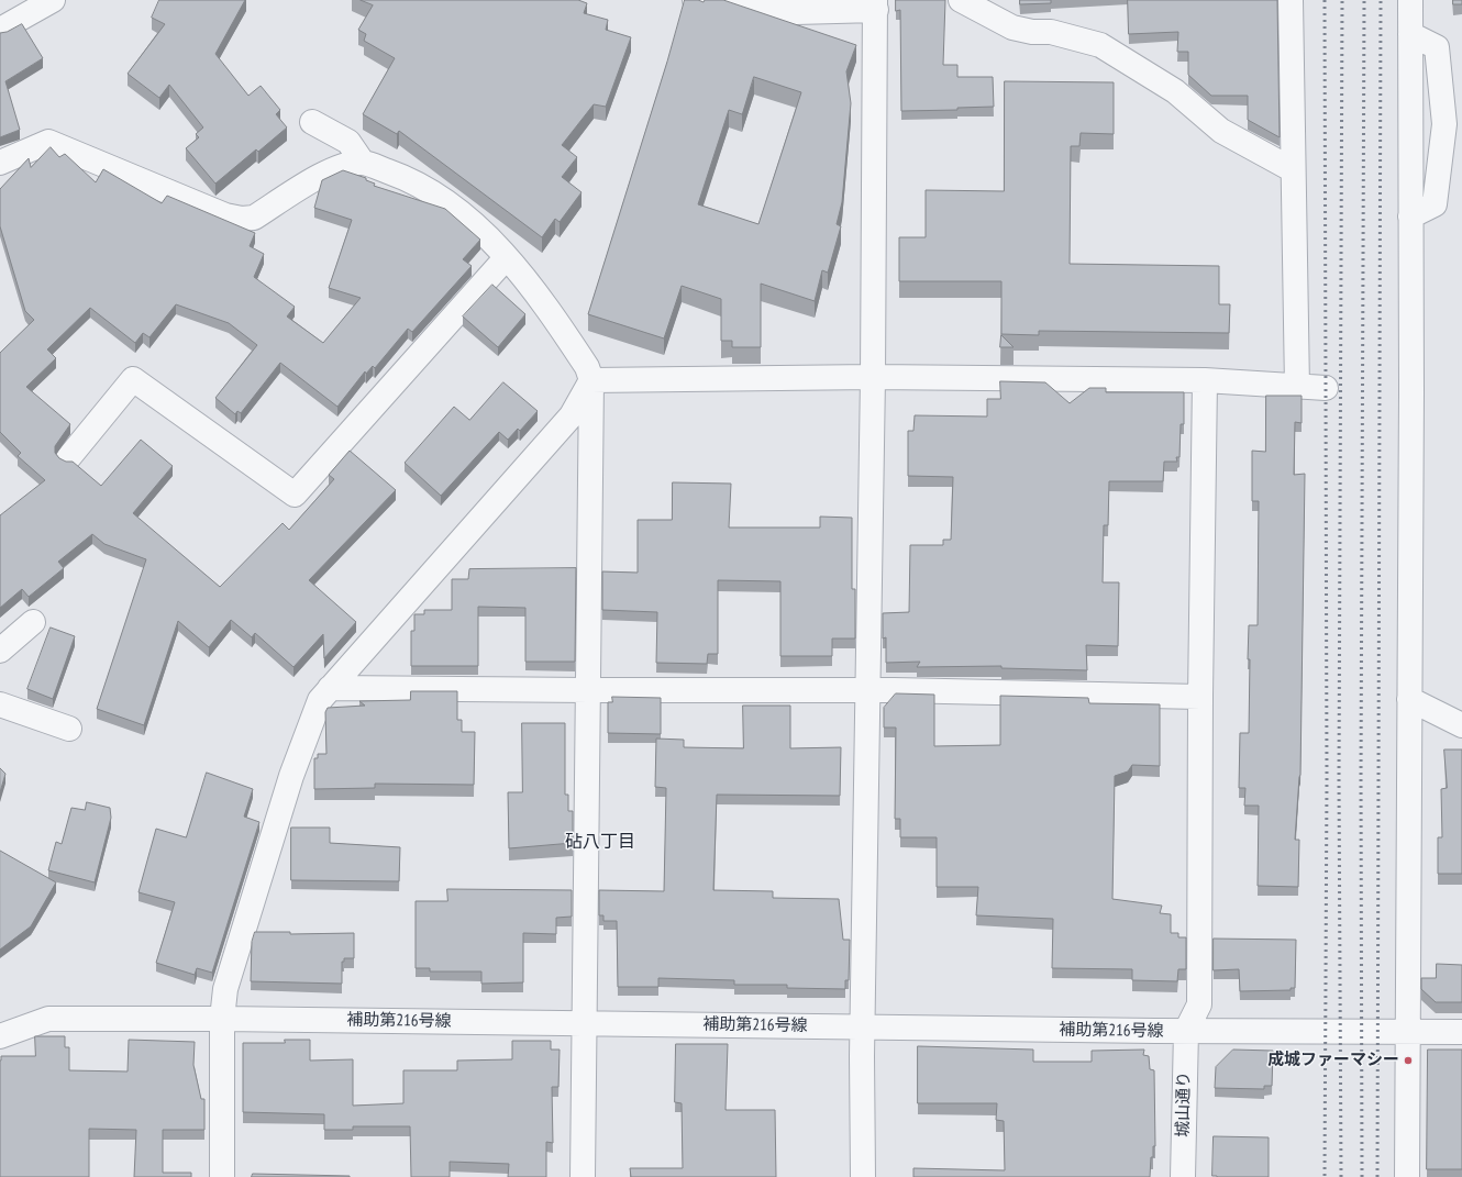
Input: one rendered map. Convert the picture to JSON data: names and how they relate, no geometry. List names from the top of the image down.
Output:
{
  "streets": {
    "street": ["補助第216号線", "城山通り"]
  },
  "crossings": [
    ["補助第216号線", "城山通り"]
  ],
  "districts": ["砧八丁目"],
  "places": ["成城ファーマシー"]
}
